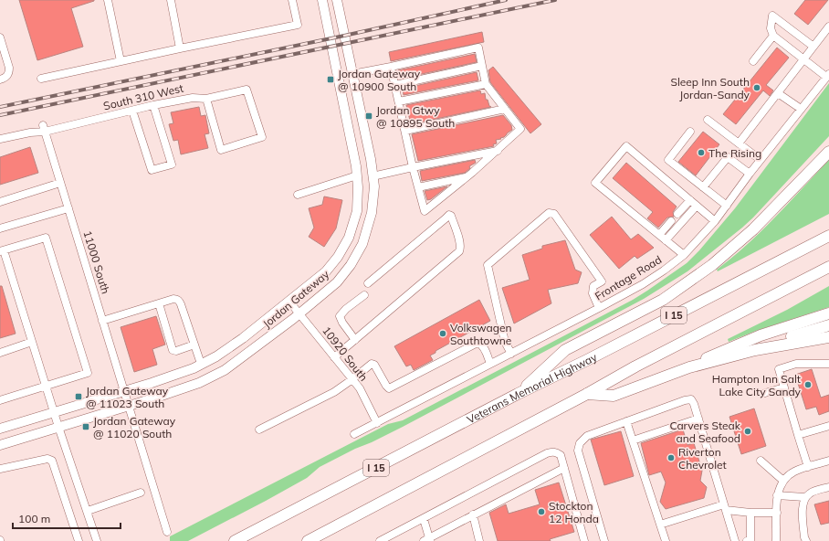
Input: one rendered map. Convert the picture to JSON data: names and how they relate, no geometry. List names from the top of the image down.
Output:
{
  "streets": {
    "highway": ["I 15", "Veterans Memorial Highway"],
    "main road": ["Jordan Gateway"],
    "street": [
      "South 310 West",
      "11000 South",
      "Frontage Road",
      "10920 South"
    ]
  },
  "crossings": [
    ["South 310 West", "11000 South"],
    ["11000 South", "Jordan Gateway"],
    ["Frontage Road", "10920 South"],
    ["Jordan Gateway", "10920 South"]
  ],
  "places": {
    "transit": [
      "Jordan Gateway @ 10900 South",
      "Jordan Gtwy @ 10895 South",
      "Jordan Gateway @ 11023 South",
      "Jordan Gateway @ 11020 South"
    ],
    "other": [
      "Sleep Inn South Jordan-Sandy",
      "The Rising",
      "Volkswagen Southtowne",
      "Hampton Inn Salt Lake City Sandy",
      "Carvers Steak and Seafood",
      "Riverton Chevrolet",
      "Stockton 12 Honda"
    ]
  },
  "scale_bar": "100 m"
}
